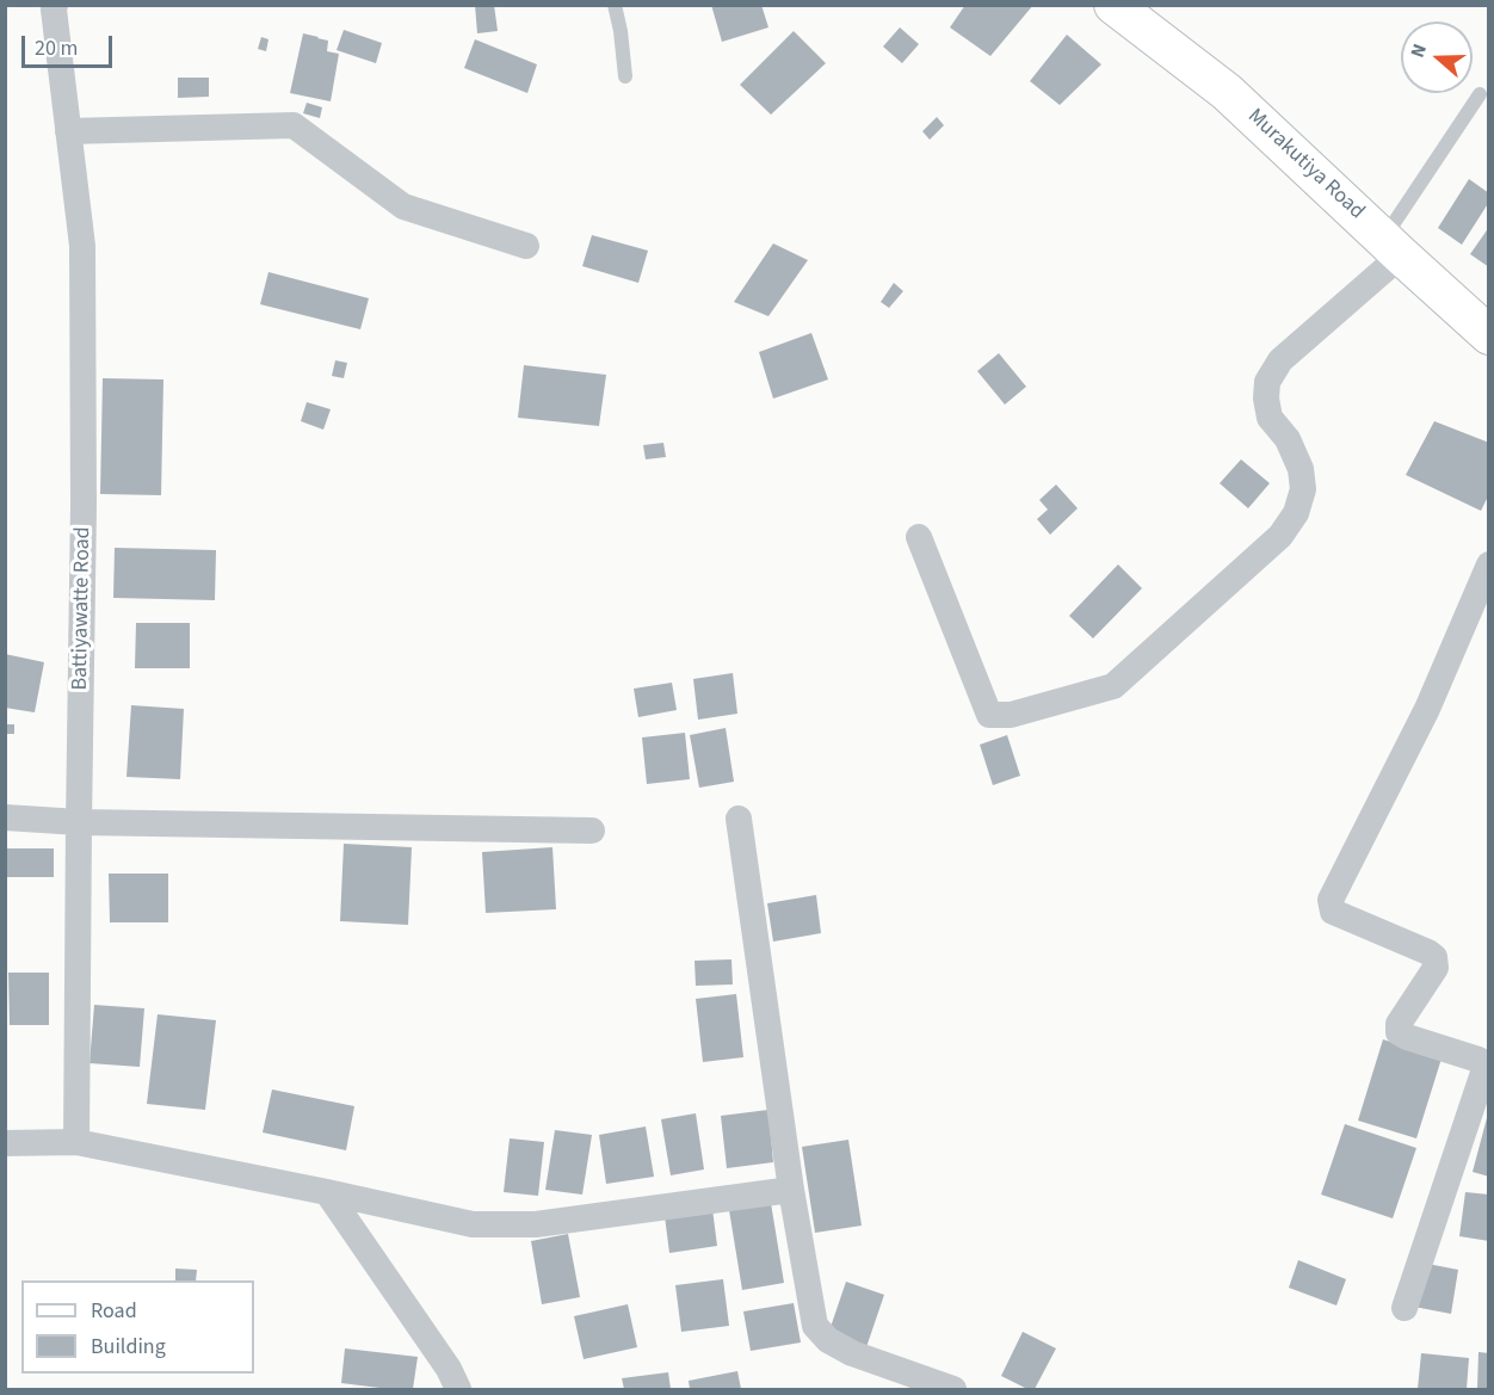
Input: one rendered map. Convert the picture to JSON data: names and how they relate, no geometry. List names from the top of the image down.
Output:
{
  "streets": {
    "street": ["Murakutiya Road", "Battiyawatte Road"]
  },
  "legend": ["Road", "Building"],
  "scale_bar": "20 m",
  "north": "left"
}
